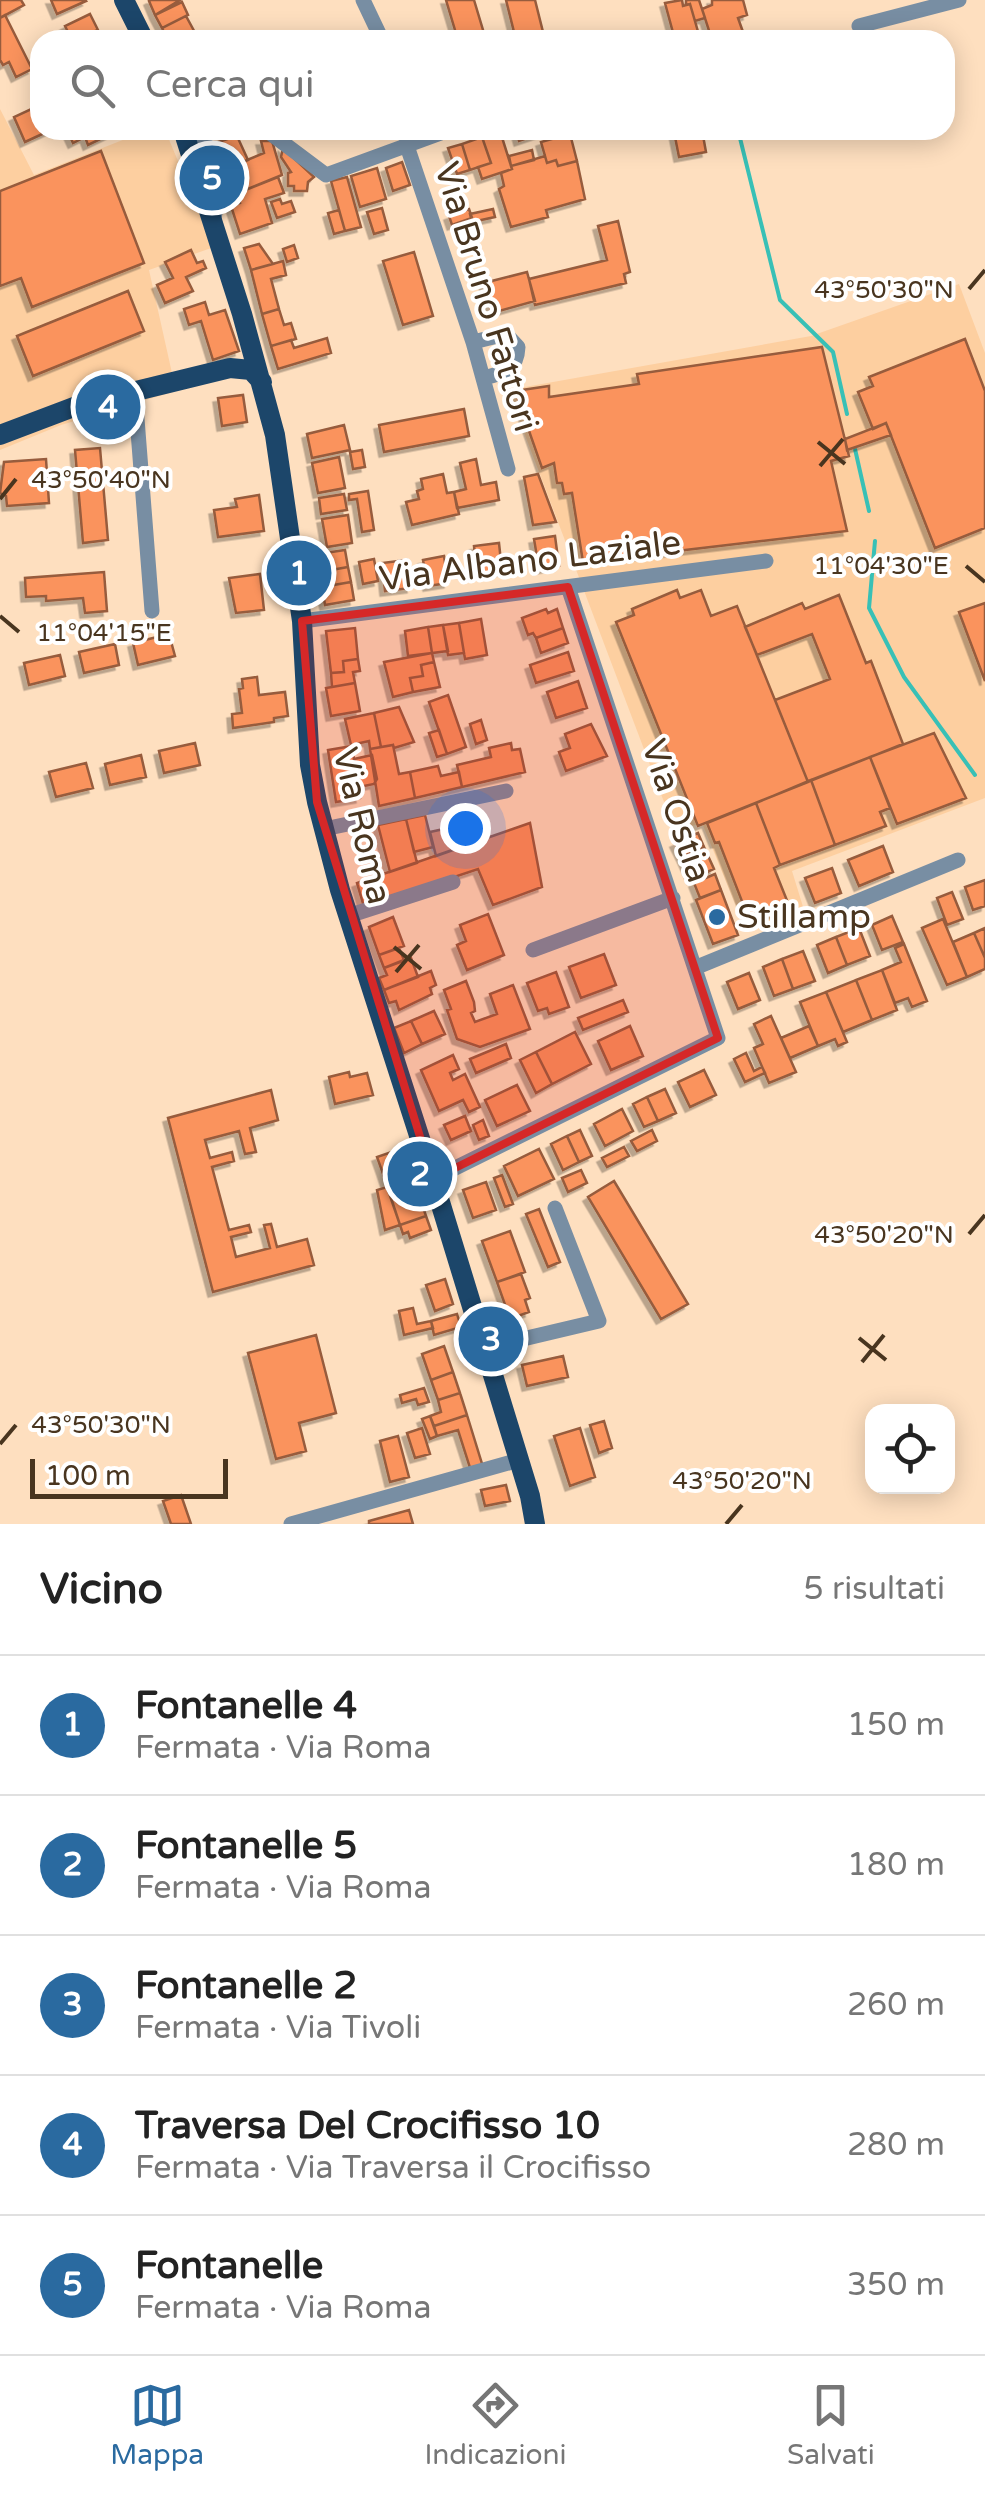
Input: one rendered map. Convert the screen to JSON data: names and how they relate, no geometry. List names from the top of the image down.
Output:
{
  "streets": {
    "main road": ["Via Roma"],
    "street": ["Via Bruno Fattori", "Via Albano Laziale", "Via Ostia"]
  },
  "crossings": [
    ["Via Albano Laziale", "Via Ostia"],
    ["Via Albano Laziale", "Via Roma"],
    ["Via Ostia", "Via Roma"]
  ],
  "places": ["Stillamp"],
  "scale_bar": "100 m",
  "page": {
    "search": "Cerca qui",
    "pins": [
      "5",
      "4",
      "1",
      "2",
      "3"
    ],
    "scale": "100 m",
    "heading": ["Vicino", "5 risultati"],
    "list": [
      {
        "mark": "1",
        "name": "Fontanelle 4",
        "note": "Fermata · Via Roma",
        "value": "150 m"
      },
      {
        "mark": "2",
        "name": "Fontanelle 5",
        "note": "Fermata · Via Roma",
        "value": "180 m"
      },
      {
        "mark": "3",
        "name": "Fontanelle 2",
        "note": "Fermata · Via Tivoli",
        "value": "260 m"
      },
      {
        "mark": "4",
        "name": "Traversa Del Crocifisso 10",
        "note": "Fermata · Via Traversa il Crocifisso",
        "value": "280 m"
      },
      {
        "mark": "5",
        "name": "Fontanelle",
        "note": "Fermata · Via Roma",
        "value": "350 m"
      }
    ],
    "nav": ["Mappa", "Indicazioni", "Salvati"]
  },
  "coordinates": [
    "43°50'30\"N",
    "43°50'40\"N",
    "11°04'30\"E",
    "11°04'15\"E",
    "43°50'20\"N"
  ]
}
